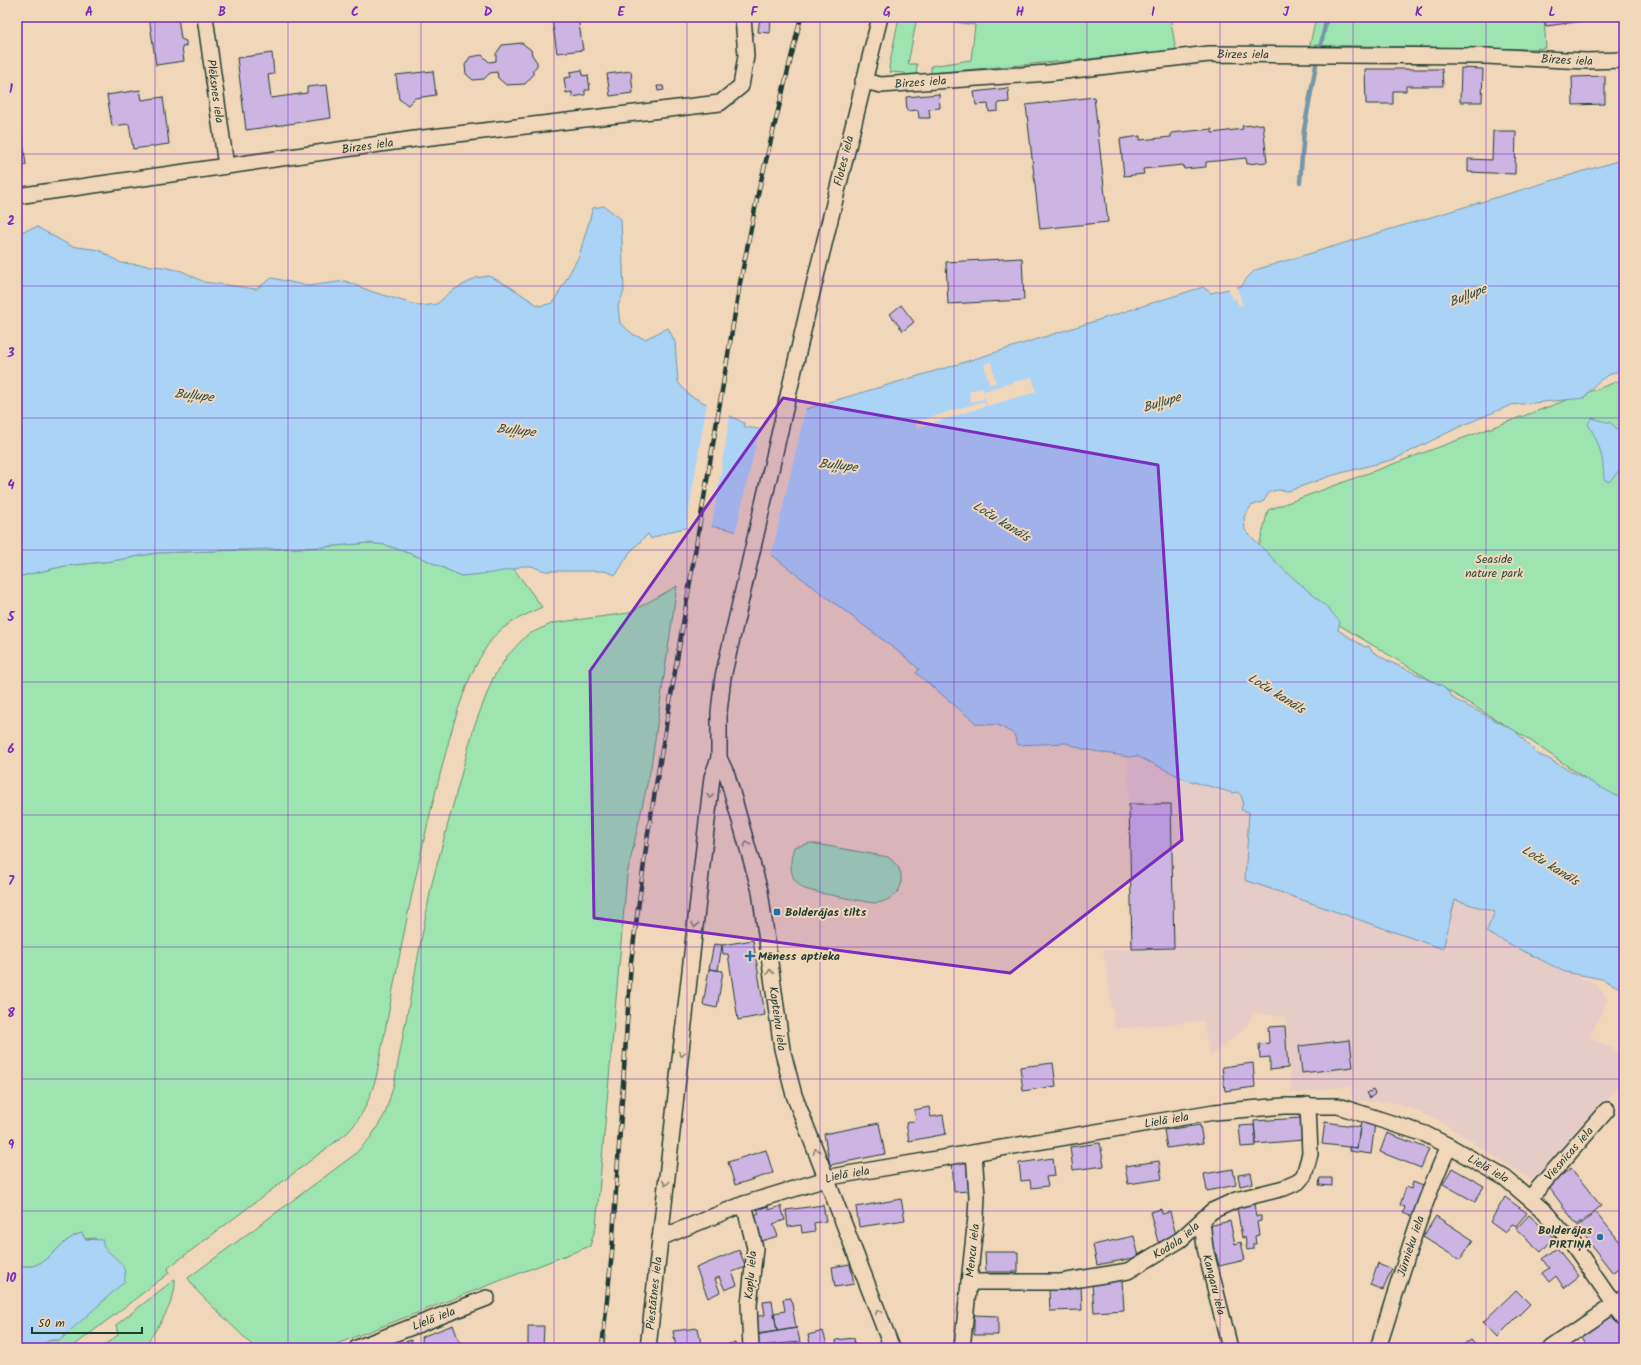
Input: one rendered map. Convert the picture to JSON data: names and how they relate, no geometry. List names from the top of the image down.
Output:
{
  "streets": {
    "street": [
      "Birzes iela",
      "Plēksnes iela",
      "Flotes iela",
      "Kapteiņu iela",
      "Lielā iela",
      "Viesnīcas iela",
      "Kodola iela",
      "Jūrnieku iela",
      "Mencu iela",
      "Kapļu iela",
      "Kangaru iela",
      "Piestātnes iela"
    ]
  },
  "crossings": [
    ["Birzes iela", "Plēksnes iela"],
    ["Birzes iela", "Flotes iela"],
    ["Flotes iela", "Kapteiņu iela"],
    ["Kapteiņu iela", "Lielā iela"],
    ["Kapteiņu iela", "Piestātnes iela"],
    ["Lielā iela", "Viesnīcas iela"],
    ["Lielā iela", "Kodola iela"],
    ["Lielā iela", "Jūrnieku iela"],
    ["Lielā iela", "Mencu iela"],
    ["Lielā iela", "Kapļu iela"],
    ["Lielā iela", "Piestātnes iela"],
    ["Kodola iela", "Mencu iela"],
    ["Kodola iela", "Kangaru iela"]
  ],
  "one_way": ["Kapteiņu iela", "Piestātnes iela"],
  "water": ["Buļļupe", "Loču kanāls"],
  "parks": ["Seaside nature park"],
  "places": {
    "transit": ["Bolderājas tilts"],
    "health": ["Mēness aptieka"],
    "other": ["Bolderājas PIRTIŅA"]
  },
  "scale_bar": "50 m",
  "grid": {
    "columns": [
      "A",
      "B",
      "C",
      "D",
      "E",
      "F",
      "G",
      "H",
      "I",
      "J",
      "K",
      "L"
    ],
    "rows": [
      "1",
      "2",
      "3",
      "4",
      "5",
      "6",
      "7",
      "8",
      "9",
      "10"
    ]
  }
}
